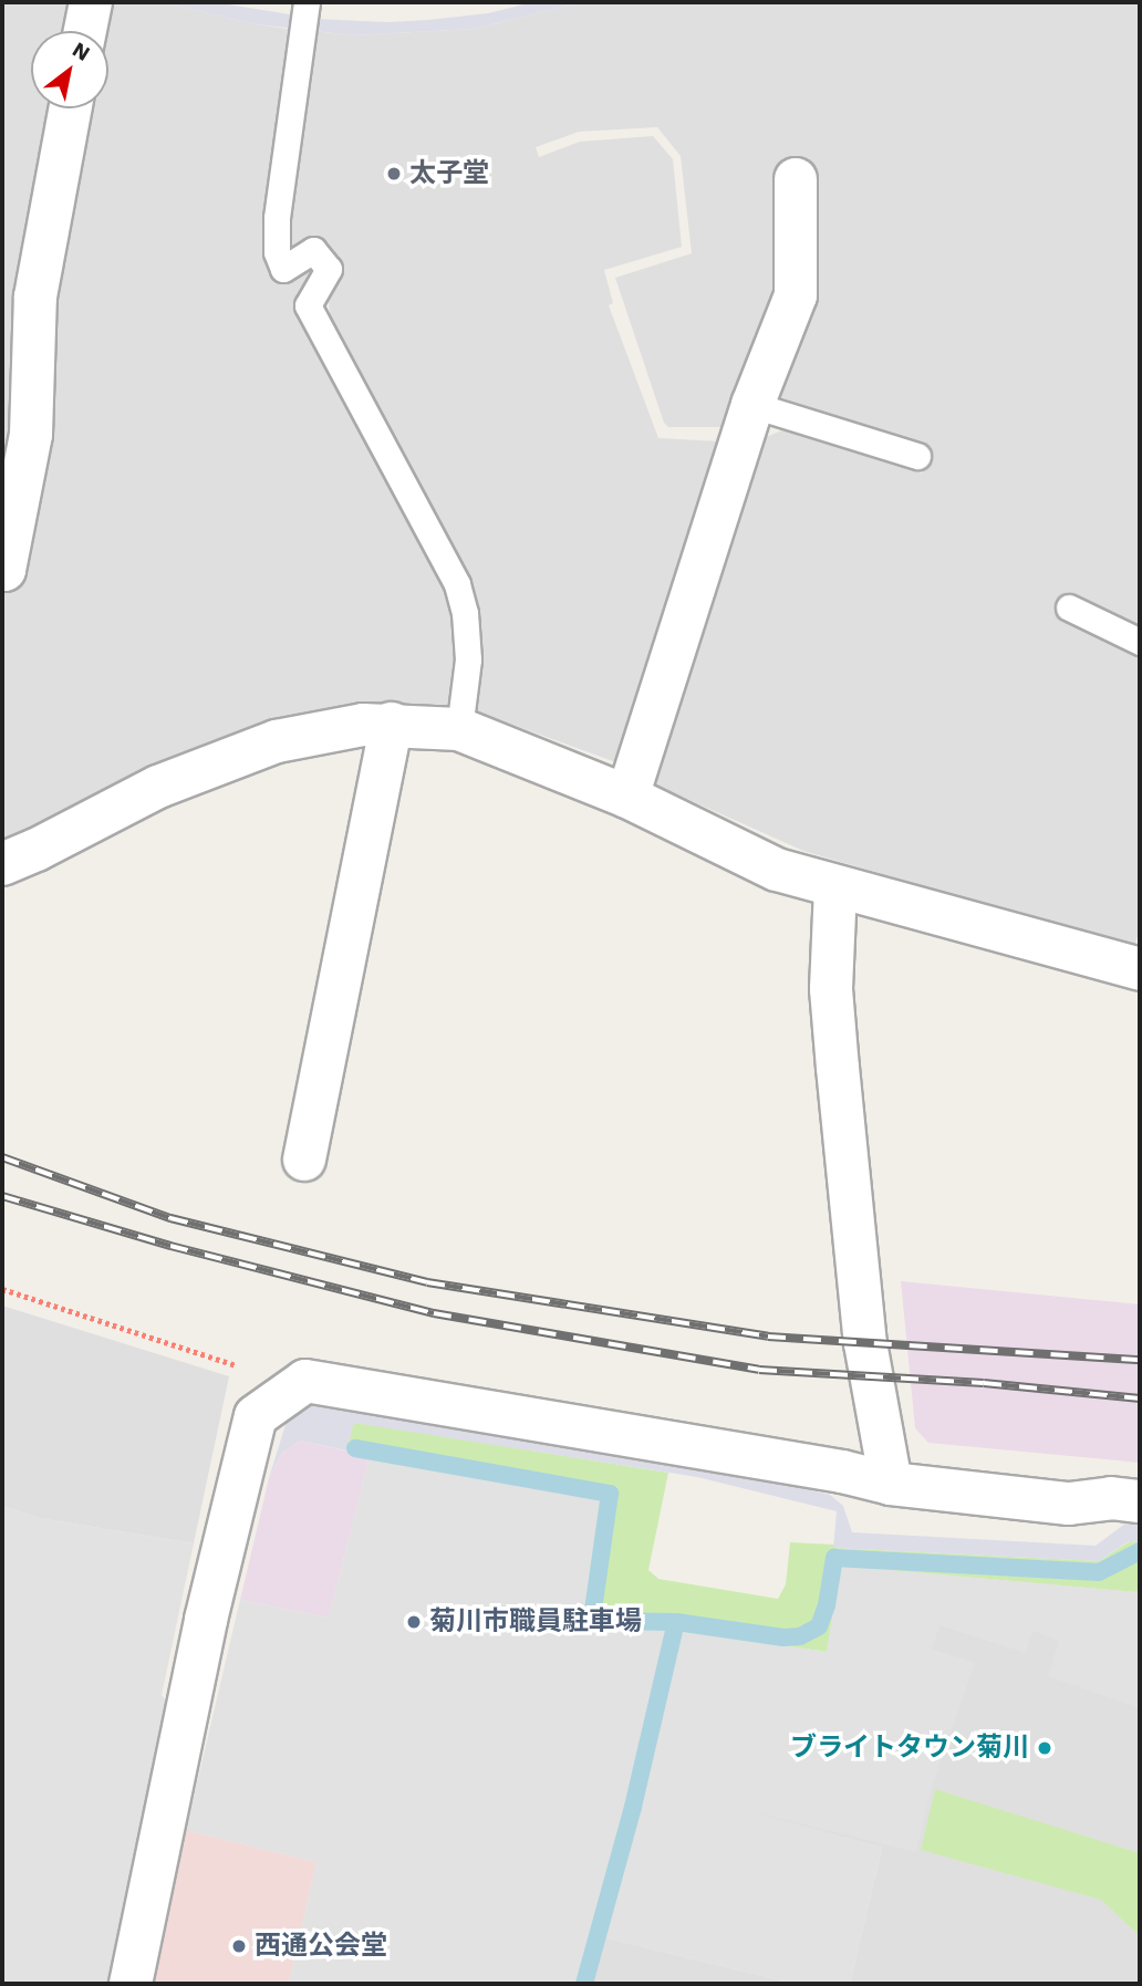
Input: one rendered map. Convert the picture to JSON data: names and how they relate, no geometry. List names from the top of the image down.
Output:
{
  "places": [
    "太子堂",
    "菊川市職員駐車場",
    "ブライトタウン菊川",
    "西通公会堂"
  ],
  "north": "top right"
}
